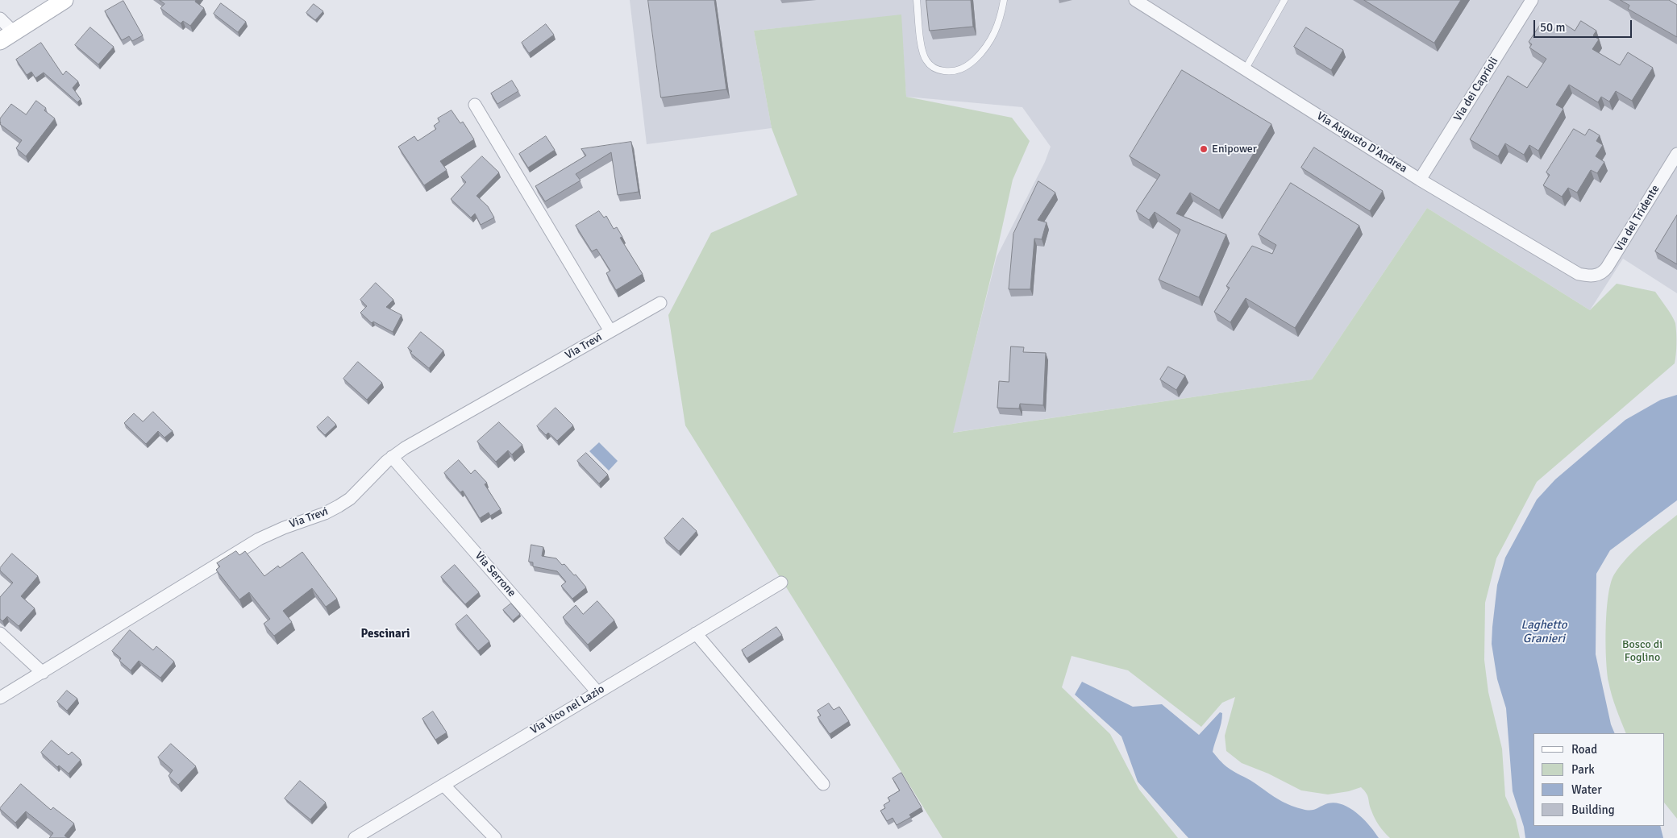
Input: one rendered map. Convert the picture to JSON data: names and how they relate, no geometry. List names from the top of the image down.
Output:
{
  "streets": {
    "street": [
      "Via dei Caprioli",
      "Via Augusto D'Andrea",
      "Via del Tridente",
      "Via Trevi",
      "Via Serrone",
      "Via Vico nel Lazio"
    ]
  },
  "crossings": [
    ["Via dei Caprioli", "Via Augusto D'Andrea"],
    ["Via Augusto D'Andrea", "Via del Tridente"],
    ["Via Trevi", "Via Serrone"],
    ["Via Serrone", "Via Vico nel Lazio"]
  ],
  "districts": ["Pescinari"],
  "water": ["Laghetto Granieri"],
  "parks": ["Bosco di Foglino"],
  "places": ["Enipower"],
  "legend": [
    "Road",
    "Park",
    "Water",
    "Building"
  ],
  "scale_bar": "50 m"
}
